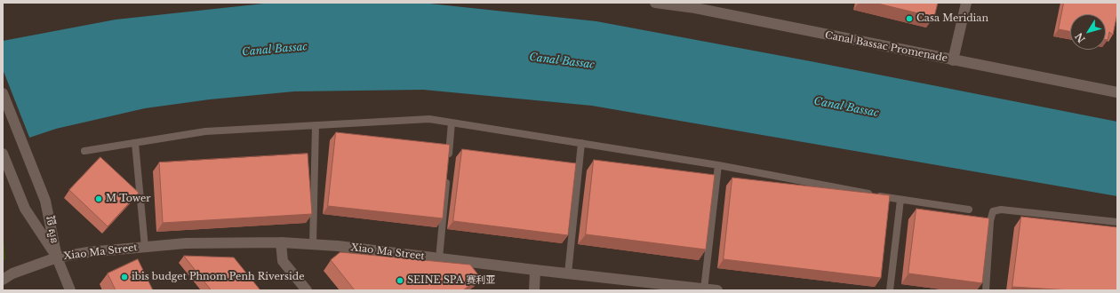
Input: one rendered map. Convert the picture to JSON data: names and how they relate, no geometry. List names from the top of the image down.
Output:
{
  "streets": {
    "street": ["Canal Bassac Promenade", "វិថី សួន", "Xiao Ma Street"]
  },
  "crossings": [
    ["វិថី សួន", "Xiao Ma Street"]
  ],
  "water": ["Canal Bassac"],
  "places": [
    "Casa Meridian",
    "M Tower",
    "ibis budget Phnom Penh Riverside",
    "SEINE SPA 赛利亚"
  ],
  "north": "bottom left"
}
